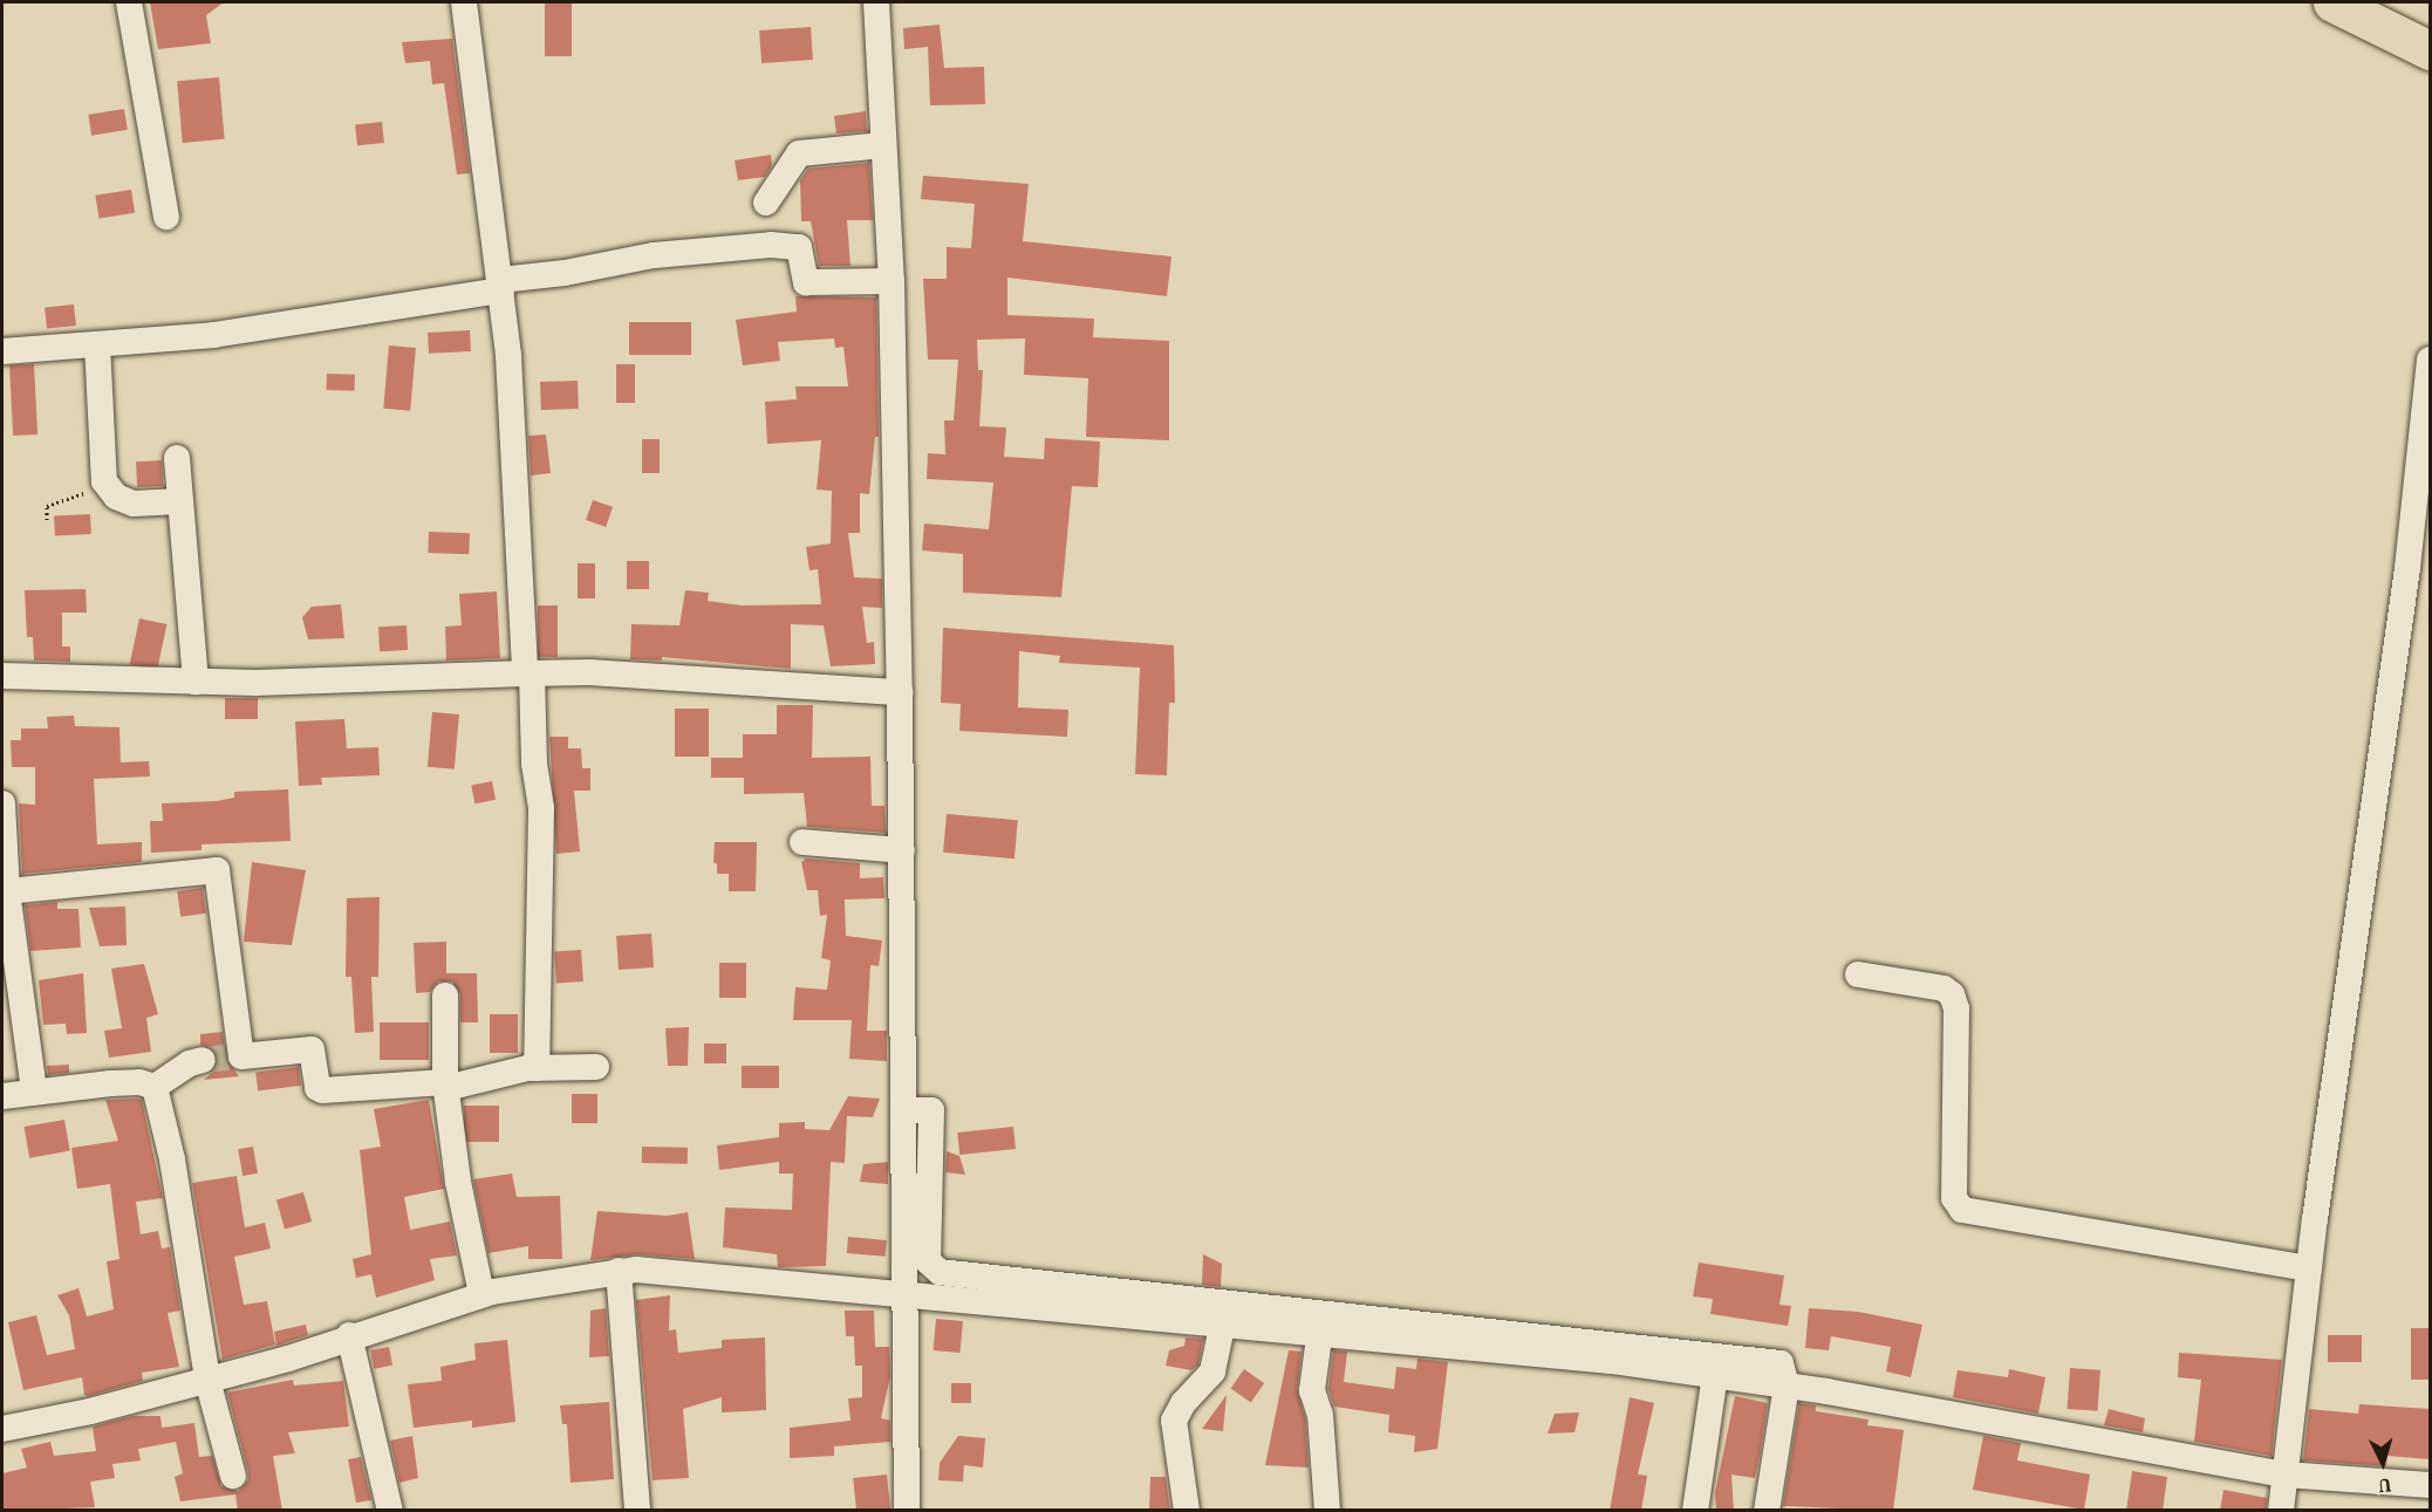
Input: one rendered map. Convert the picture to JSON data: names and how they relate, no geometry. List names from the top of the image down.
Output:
{
  "north": "bottom"
}
